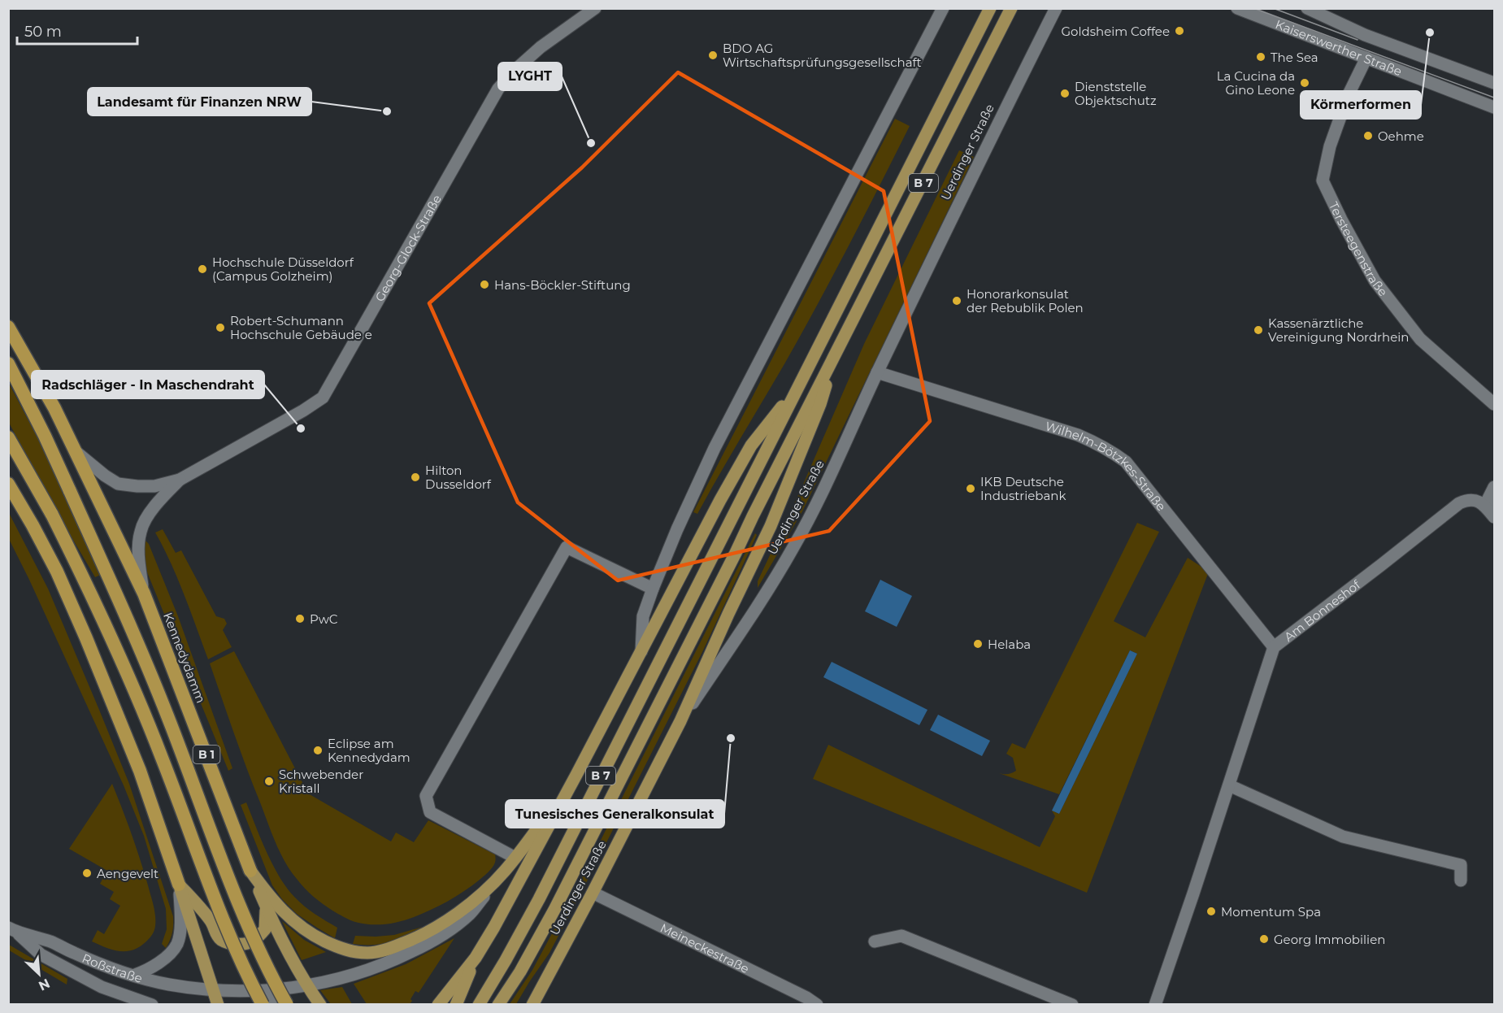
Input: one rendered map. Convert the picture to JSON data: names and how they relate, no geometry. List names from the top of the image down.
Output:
{
  "streets": {
    "highway": ["Kennedydamm", "B 1"],
    "main road": ["Uerdinger Straße", "B 7"],
    "street": [
      "Kaiserswerther Straße",
      "Georg-Glock-Straße",
      "Tersteegenstraße",
      "Wilhelm-Bötzkes-Straße",
      "Am Bonneshof",
      "Meineckestraße",
      "Roßstraße"
    ]
  },
  "crossings": [
    ["Kaiserswerther Straße", "Tersteegenstraße"],
    ["Uerdinger Straße", "Wilhelm-Bötzkes-Straße"],
    ["Uerdinger Straße", "Meineckestraße"],
    ["Georg-Glock-Straße", "Kennedydamm"],
    ["Wilhelm-Bötzkes-Straße", "Am Bonneshof"],
    ["Kennedydamm", "Roßstraße"]
  ],
  "places": [
    "Goldsheim Coffee",
    "Körmerformen",
    "BDO AG Wirtschaftsprüfungsgesellschaft",
    "The Sea",
    "La Cucina da Gino Leone",
    "Dienststelle Objektschutz",
    "Landesamt für Finanzen NRW",
    "Oehme",
    "LYGHT",
    "Hochschule Düsseldorf (Campus Golzheim)",
    "Hans-Böckler-Stiftung",
    "Honorarkonsulat der Rebublik Polen",
    "Robert-Schumann Hochschule Gebäude e",
    "Kassenärztliche Vereinigung Nordrhein",
    "Radschläger - In Maschendraht",
    "Hilton Dusseldorf",
    "IKB Deutsche Industriebank",
    "PwC",
    "Helaba",
    "Tunesisches Generalkonsulat",
    "Eclipse am Kennedydam",
    "Schwebender Kristall",
    "Aengevelt",
    "Momentum Spa",
    "Georg Immobilien"
  ],
  "scale_bar": "50 m",
  "north": "bottom right"
}
